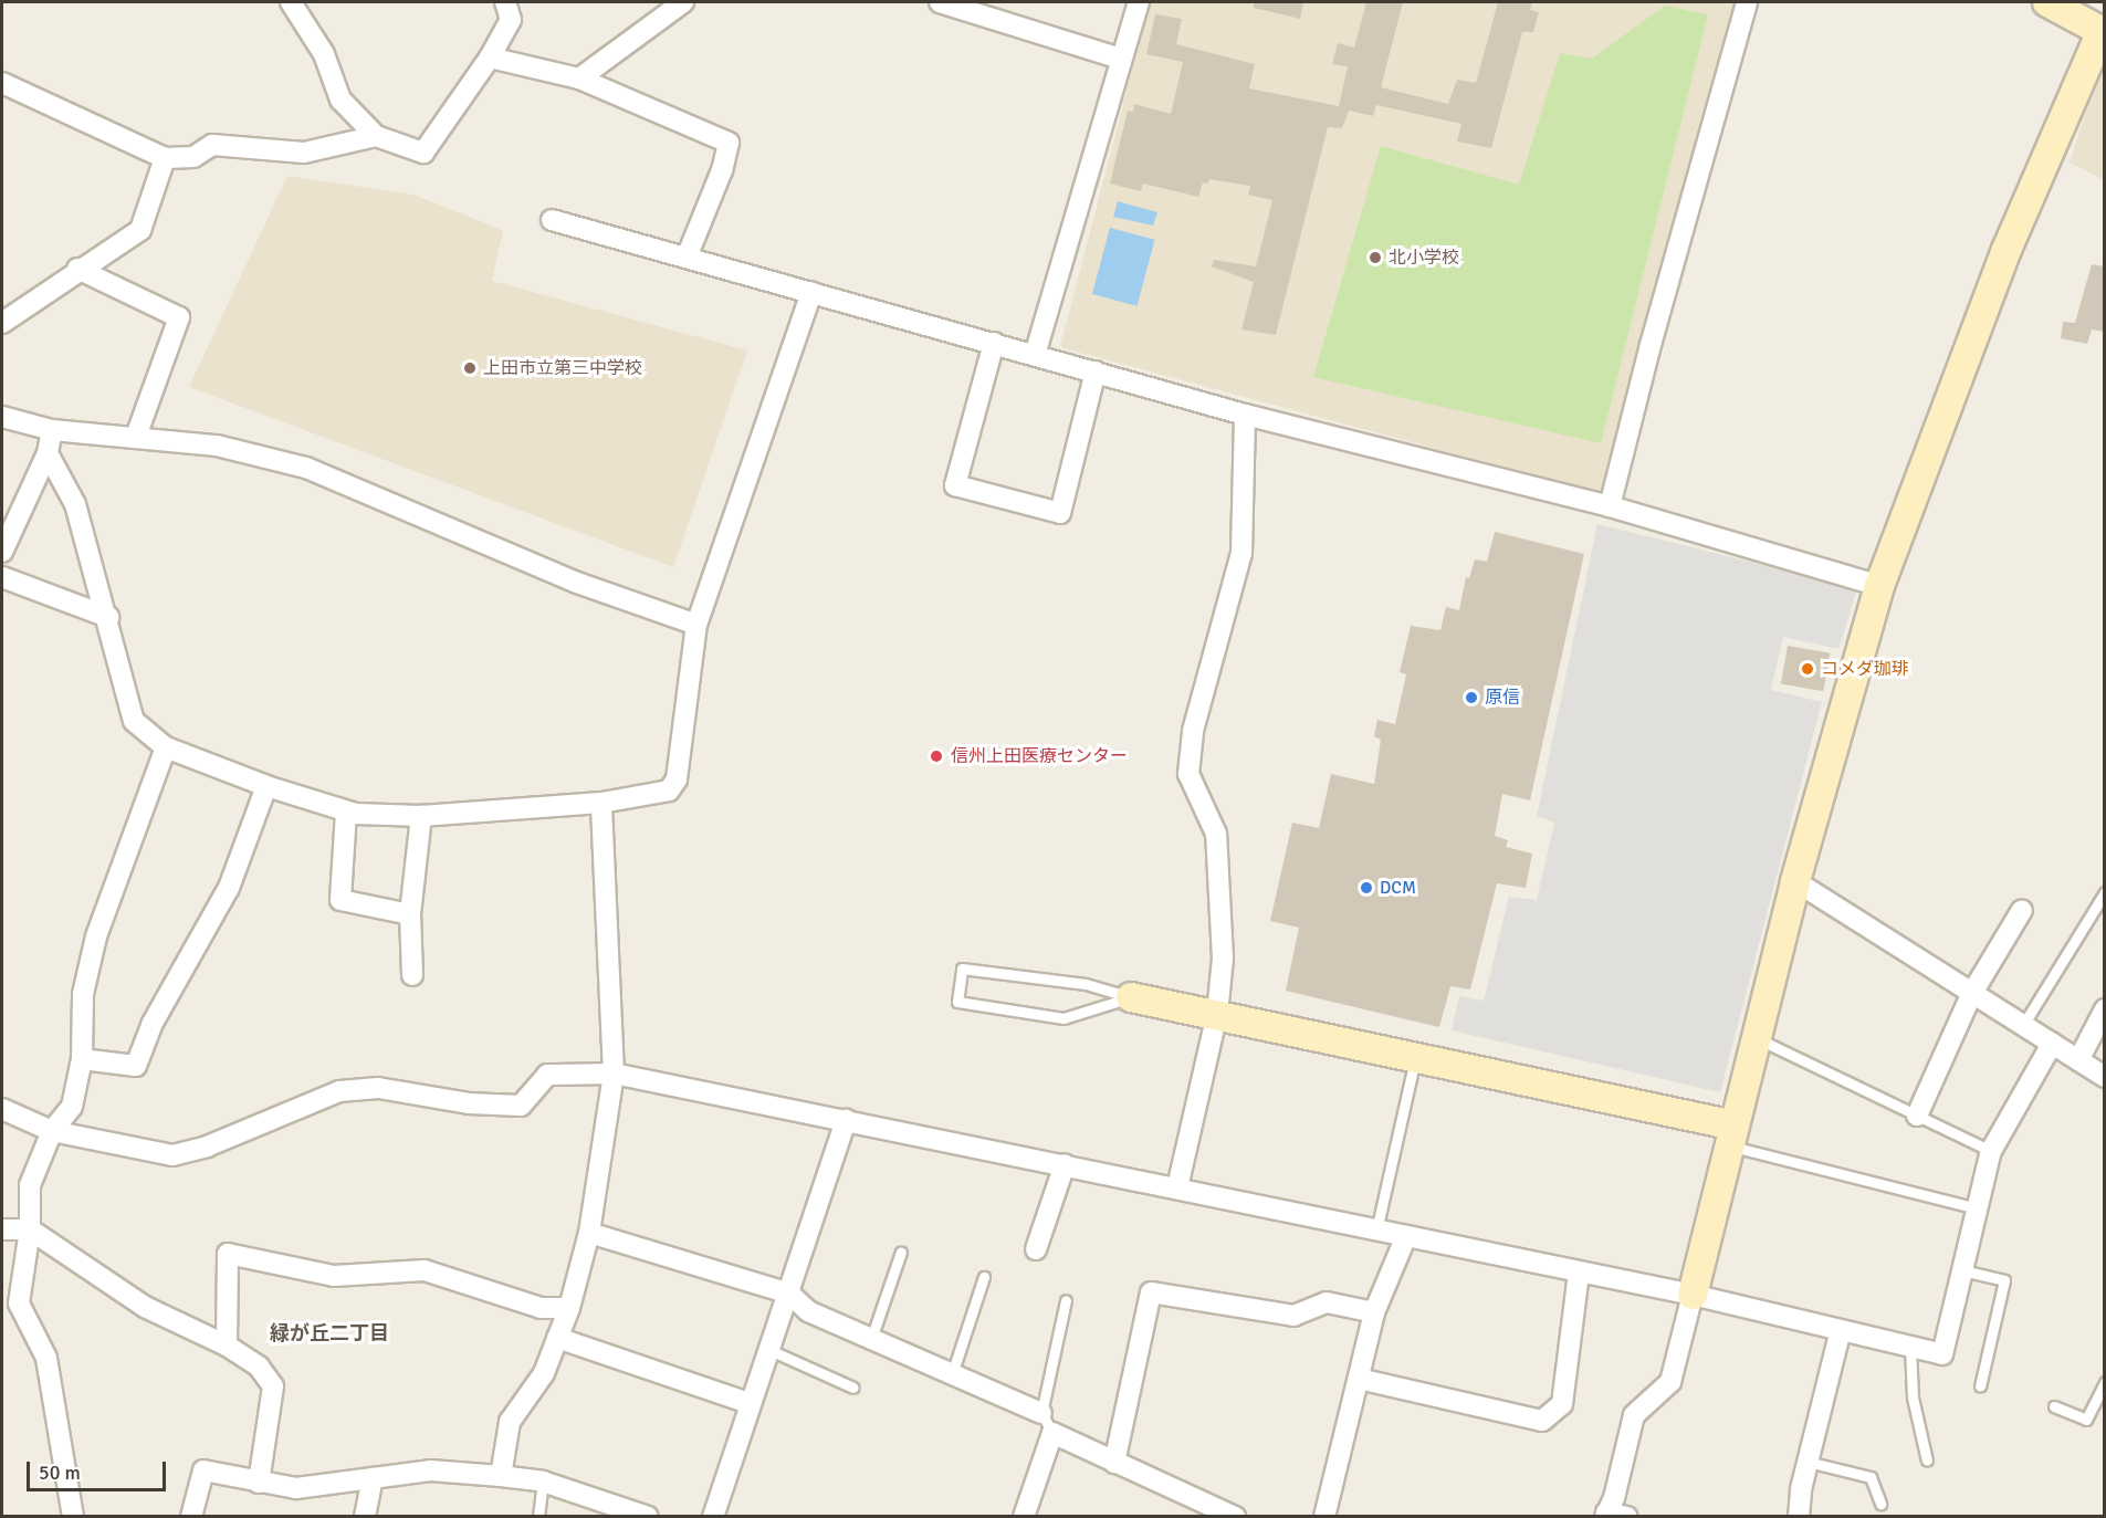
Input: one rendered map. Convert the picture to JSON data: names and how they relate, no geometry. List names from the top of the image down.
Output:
{
  "districts": ["緑が丘二丁目"],
  "places": [
    "北小学校",
    "上田市立第三中学校",
    "コメダ珈琲",
    "原信",
    "信州上田医療センター",
    "DCM"
  ],
  "scale_bar": "50 m"
}
